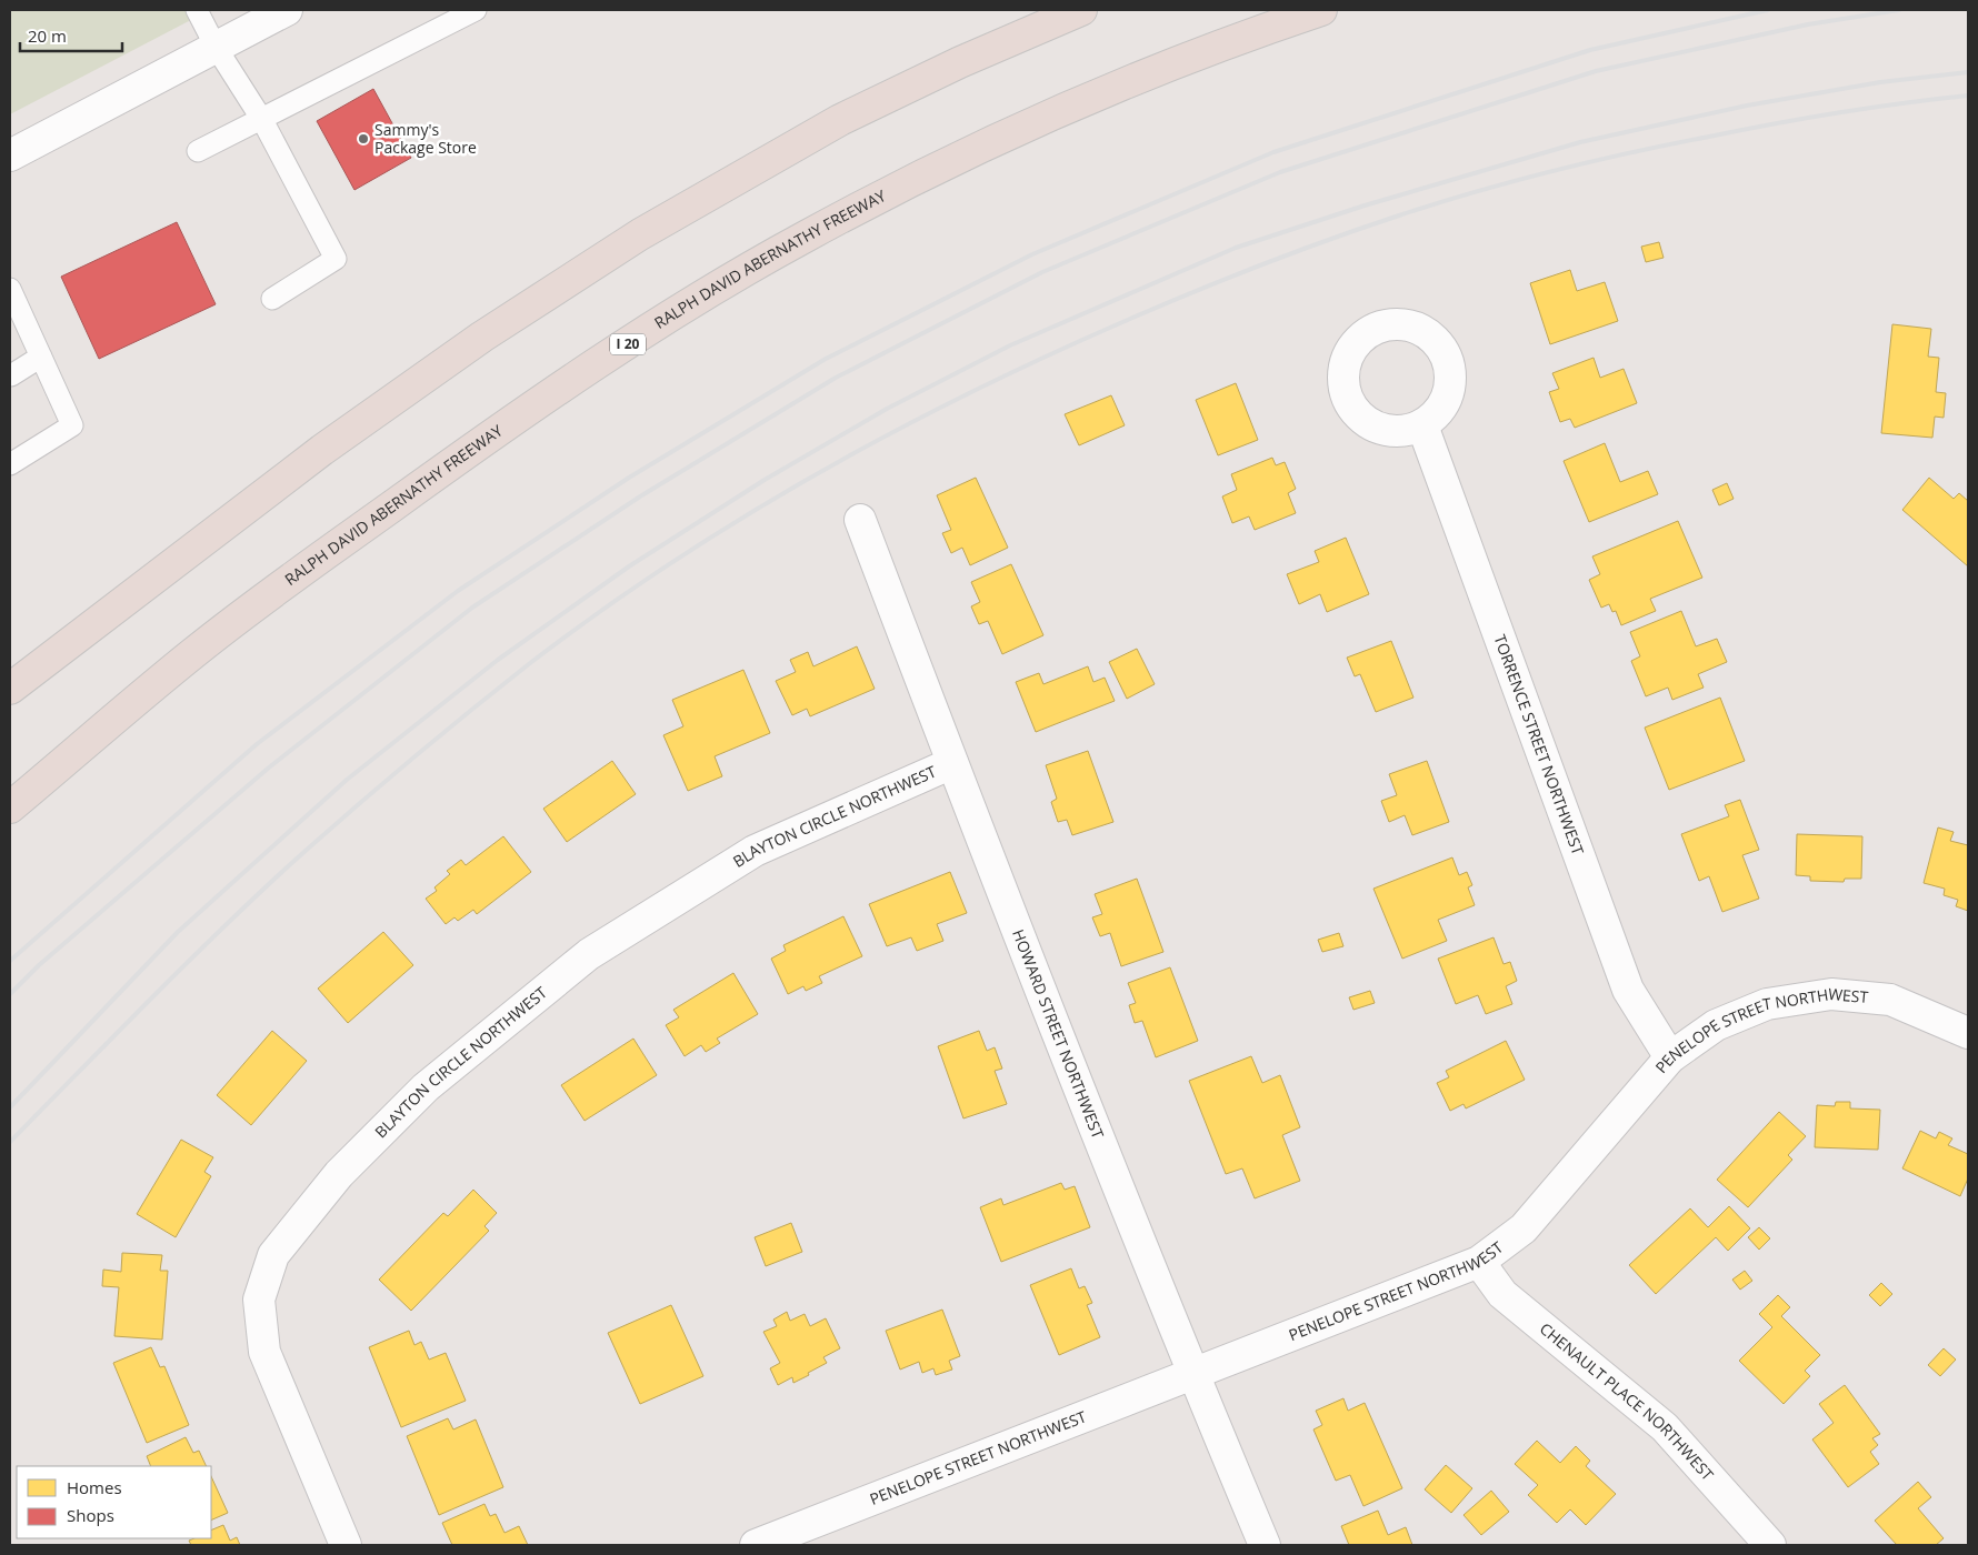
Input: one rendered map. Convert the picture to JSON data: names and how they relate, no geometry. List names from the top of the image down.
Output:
{
  "streets": {
    "highway": ["RALPH DAVID ABERNATHY FREEWAY", "I 20"],
    "street": [
      "TORRENCE STREET NORTHWEST",
      "BLAYTON CIRCLE NORTHWEST",
      "HOWARD STREET NORTHWEST",
      "PENELOPE STREET NORTHWEST",
      "CHENAULT PLACE NORTHWEST"
    ]
  },
  "crossings": [
    ["TORRENCE STREET NORTHWEST", "PENELOPE STREET NORTHWEST"],
    ["BLAYTON CIRCLE NORTHWEST", "HOWARD STREET NORTHWEST"],
    ["HOWARD STREET NORTHWEST", "PENELOPE STREET NORTHWEST"],
    ["PENELOPE STREET NORTHWEST", "CHENAULT PLACE NORTHWEST"]
  ],
  "places": ["Sammy's Package Store"],
  "legend": ["Homes", "Shops"],
  "scale_bar": "20 m"
}
